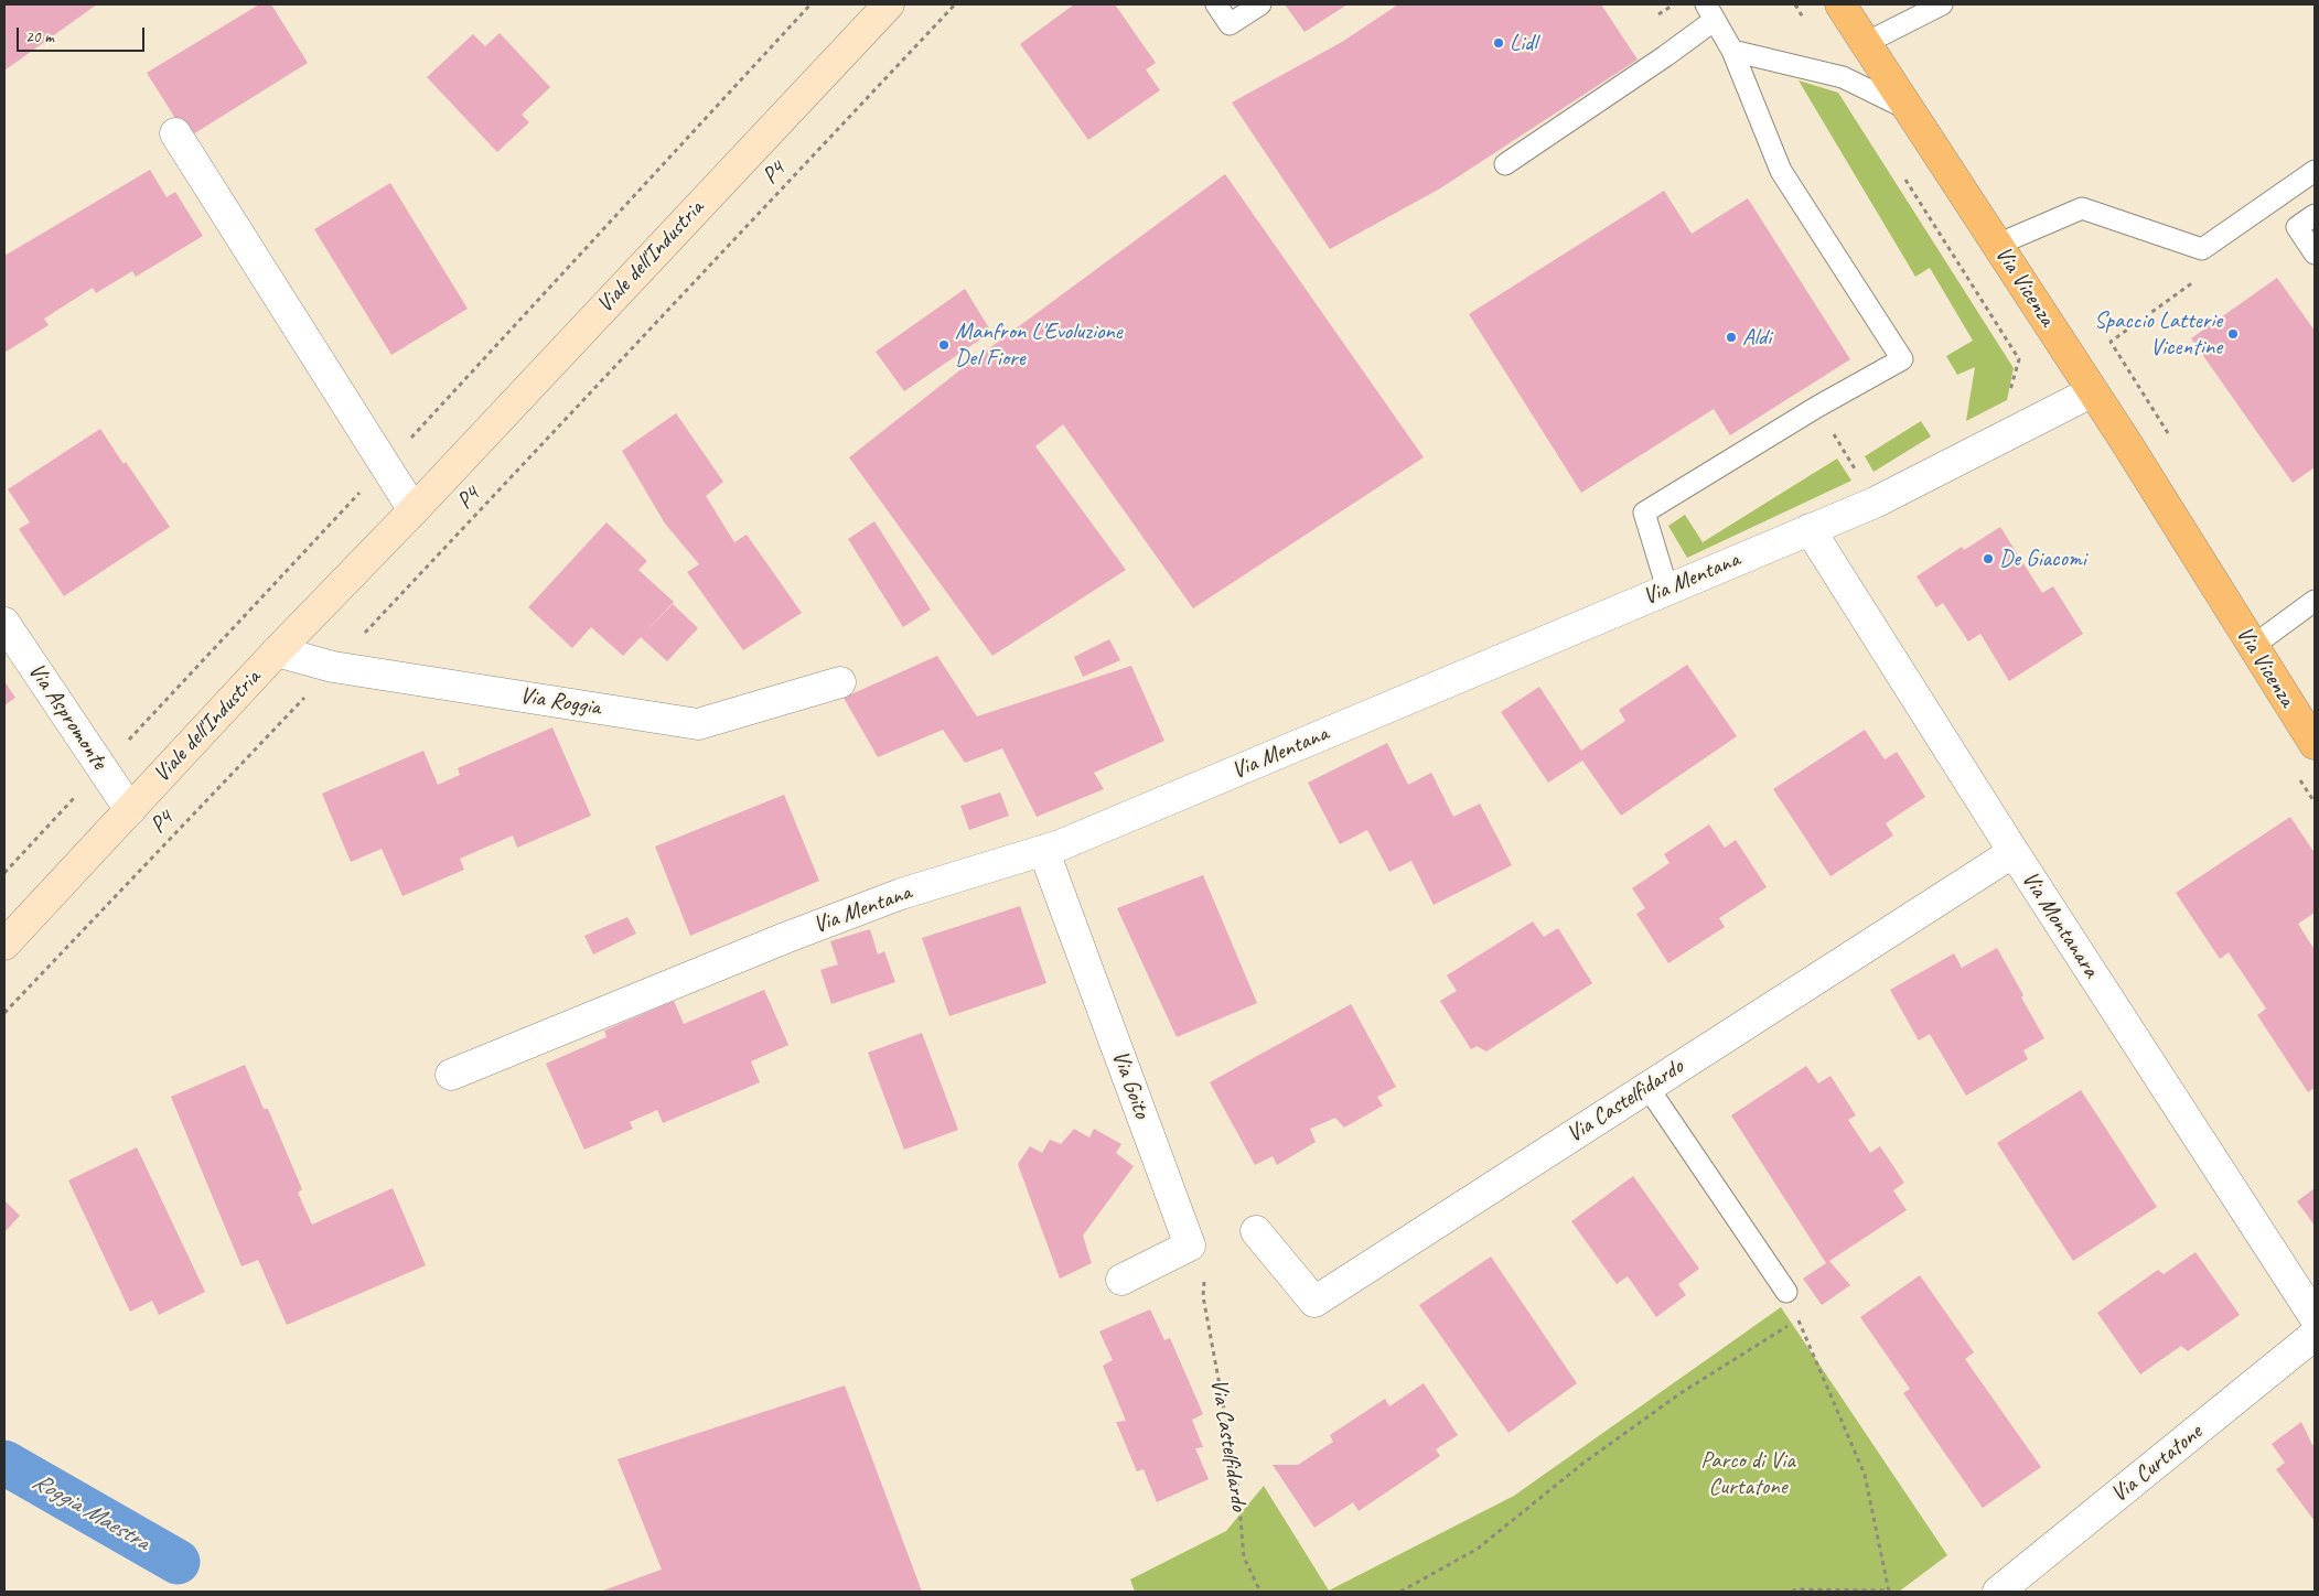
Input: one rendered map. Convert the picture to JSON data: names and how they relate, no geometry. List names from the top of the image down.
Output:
{
  "streets": {
    "main road": ["Viale dell'Industria", "Via Vicenza"],
    "street": [
      "Via Mentana",
      "Via Roggia",
      "Via Aspromonte",
      "Via Montanara",
      "Via Goito",
      "Via Castelfidardo",
      "Via Curtatone"
    ],
    "path": ["P4"]
  },
  "crossings": [
    ["P4", "Via Roggia"],
    ["Viale dell'Industria", "Via Roggia"],
    ["Viale dell'Industria", "Via Aspromonte"],
    ["Via Vicenza", "Via Mentana"],
    ["Via Mentana", "Via Montanara"],
    ["Via Mentana", "Via Goito"],
    ["Via Montanara", "Via Castelfidardo"]
  ],
  "water": ["Roggia Maestra"],
  "parks": ["Parco di Via Curtatone"],
  "places": [
    "Lidl",
    "Spaccio Latterie Vicentine",
    "Aldi",
    "Manfron L'Evoluzione Del Fiore",
    "De Giacomi"
  ],
  "scale_bar": "20 m"
}
